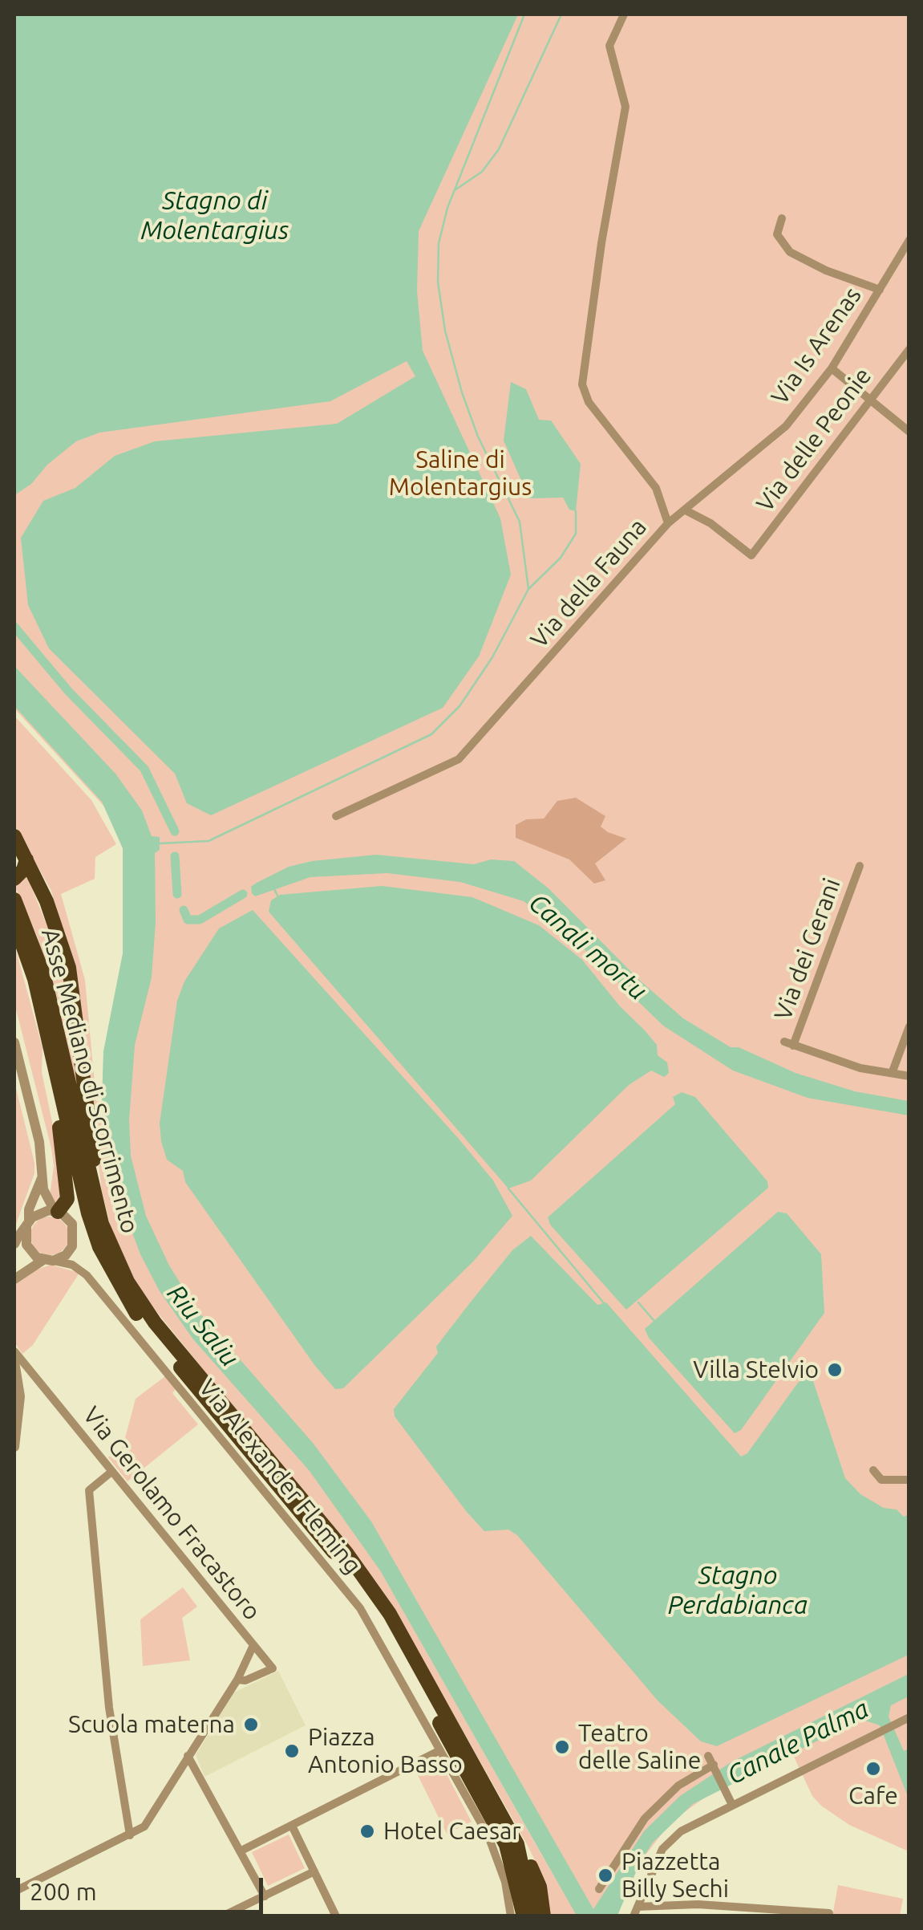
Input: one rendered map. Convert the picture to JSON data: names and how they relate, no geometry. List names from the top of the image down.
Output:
{
  "streets": {
    "highway": ["Asse Mediano di Scorrimento"],
    "street": [
      "Via Is Arenas",
      "Via delle Peonie",
      "Via della Fauna",
      "Via dei Gerani",
      "Via Alexander Fleming",
      "Via Gerolamo Fracastoro"
    ]
  },
  "crossings": [
    ["Via Is Arenas", "Via delle Peonie"],
    ["Via Is Arenas", "Via della Fauna"]
  ],
  "water": [
    "Stagno di Molentargius",
    "Canali mortu",
    "Riu Saliu",
    "Stagno Perdabianca",
    "Canale Palma"
  ],
  "parks": ["Saline di Molentargius"],
  "places": [
    "Villa Stelvio",
    "Scuola materna",
    "Teatro delle Saline",
    "Piazza Antonio Basso",
    "Cafe",
    "Hotel Caesar",
    "Piazzetta Billy Sechi"
  ],
  "scale_bar": "200 m"
}
